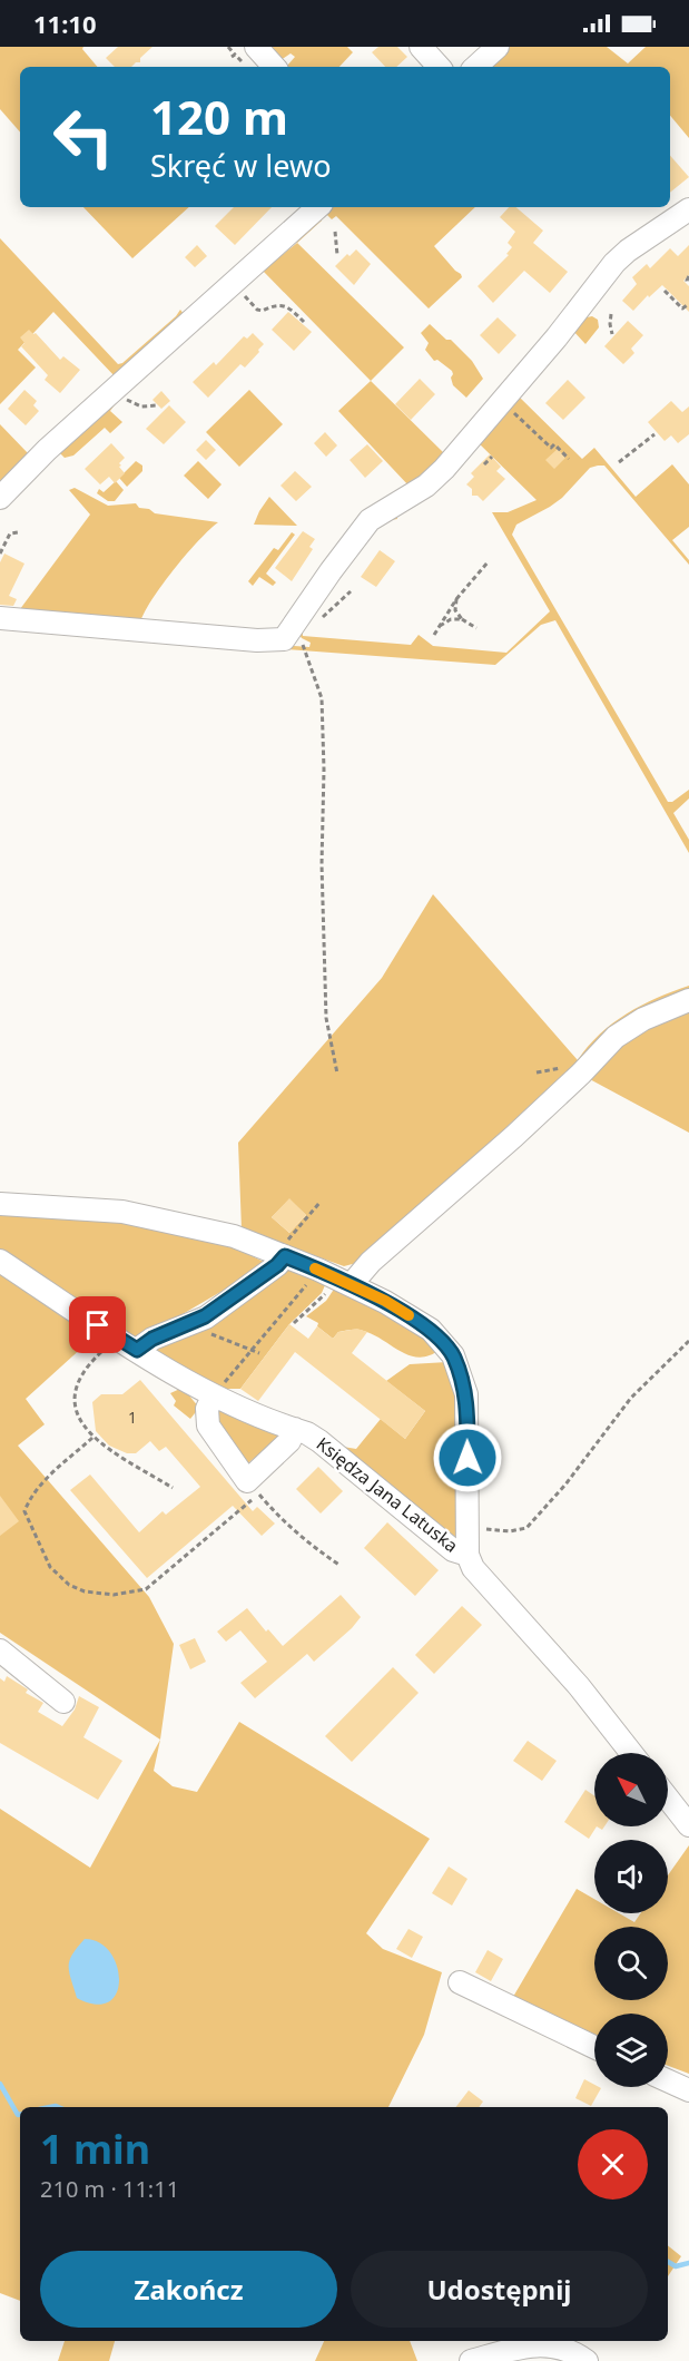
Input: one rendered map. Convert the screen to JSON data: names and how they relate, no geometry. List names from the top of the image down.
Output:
{
  "streets": {
    "street": ["Księdza Jana Latuska"]
  },
  "house_numbers": ["1"],
  "north": "top left",
  "page": {
    "status": "11:10",
    "turn": ["120 m", "Skręć w lewo"],
    "heading": ["1 min", "210 m · 11:11"],
    "buttons": ["Zakończ", "Udostępnij"]
  }
}
